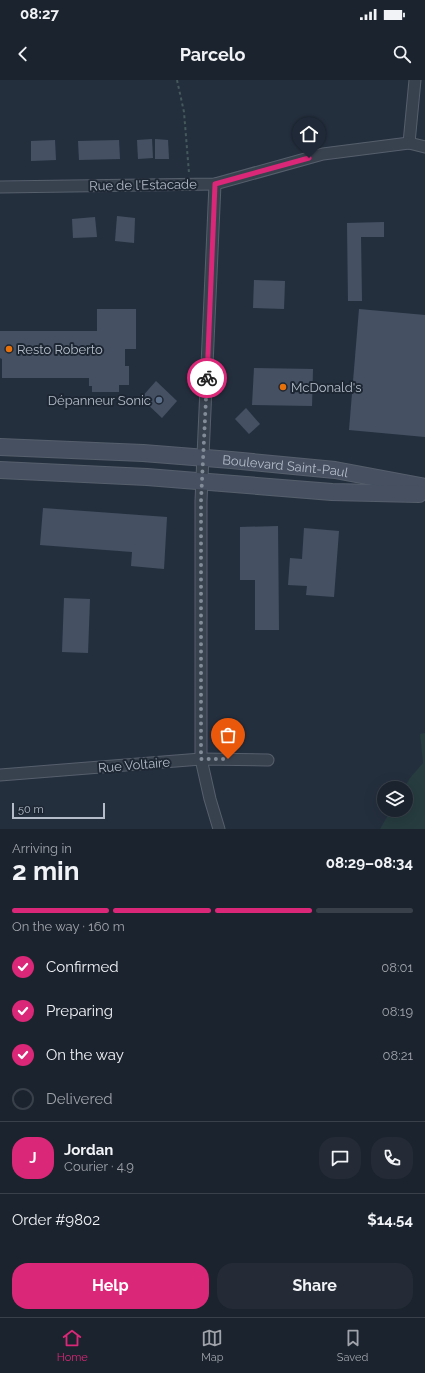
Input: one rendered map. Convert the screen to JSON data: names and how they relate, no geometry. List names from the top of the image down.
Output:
{
  "streets": {
    "main road": ["Boulevard Saint-Paul"],
    "street": ["Rue de l'Estacade", "Rue Voltaire"]
  },
  "places": ["Resto Roberto", "McDonald's", "Dépanneur Sonic"],
  "scale_bar": "50 m",
  "page": {
    "status": "08:27",
    "header": "Parcelo",
    "scale": "50 m",
    "heading": ["2 min", "Arriving in", "08:29–08:34"],
    "panel": [
      "Jordan",
      "Courier · 4.9",
      "Order #9802",
      "$14.54"
    ],
    "bar": "On the way · 160 m",
    "list": [
      ["Confirmed", "08:01"],
      ["Preparing", "08:19"],
      ["On the way", "08:21"],
      "Delivered"
    ],
    "round": "J",
    "buttons": ["Help", "Share"],
    "tabs": ["Home", "Map", "Saved"]
  }
}
